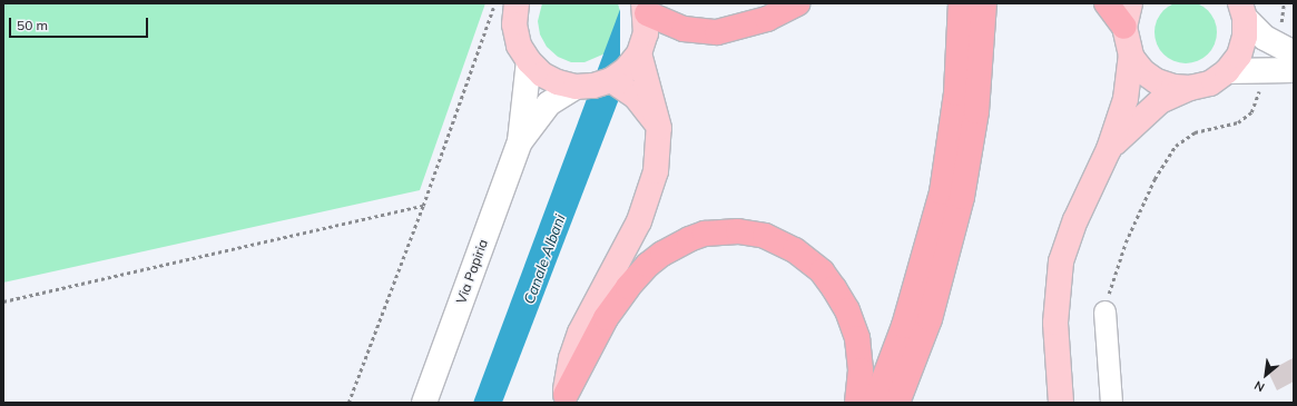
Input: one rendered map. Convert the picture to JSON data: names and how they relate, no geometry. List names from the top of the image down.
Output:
{
  "streets": {
    "main road": ["Via Papiria"]
  },
  "water": ["Canale Albani"],
  "scale_bar": "50 m",
  "north": "bottom left"
}
